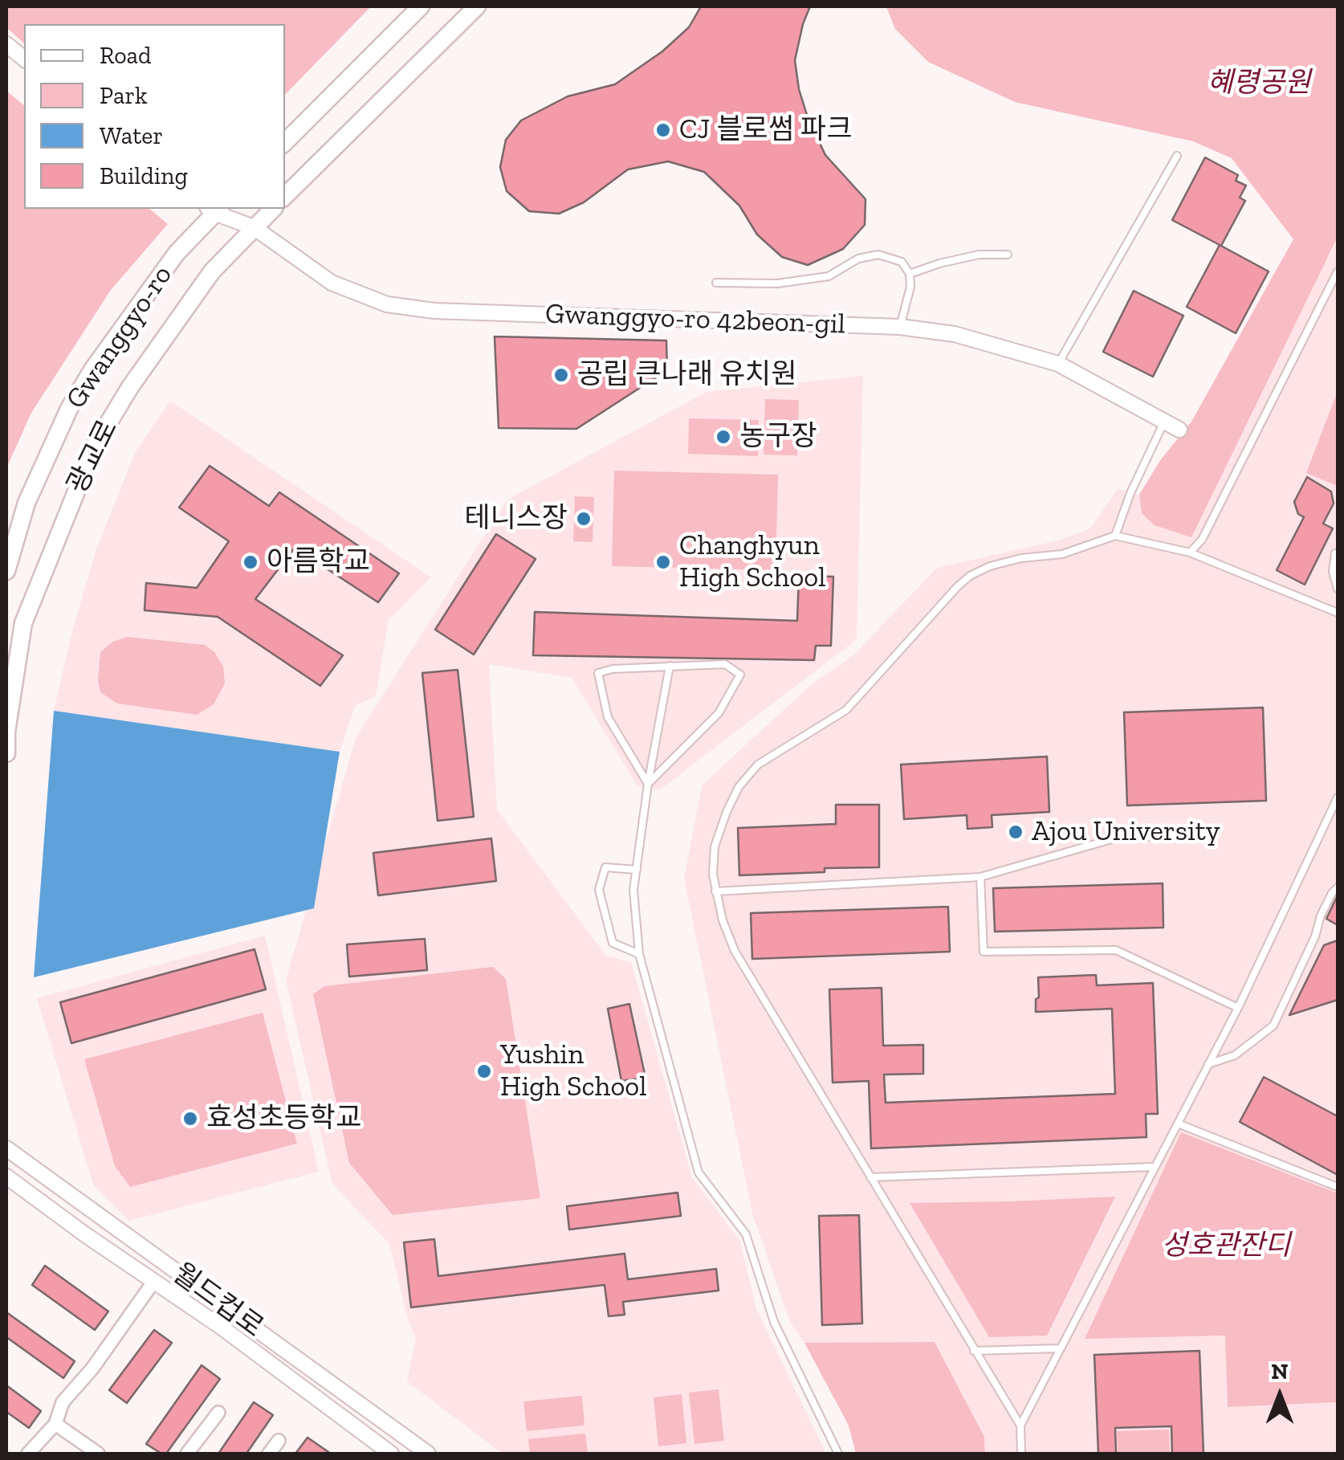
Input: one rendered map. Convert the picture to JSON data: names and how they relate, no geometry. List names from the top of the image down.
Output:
{
  "streets": {
    "main road": ["Gwanggyo-ro", "광교로"],
    "street": ["Gwanggyo-ro 42beon-gil", "월드컵로"]
  },
  "crossings": [
    ["Gwanggyo-ro 42beon-gil", "Gwanggyo-ro"],
    ["Gwanggyo-ro 42beon-gil", "광교로"]
  ],
  "parks": ["혜령공원", "성호관잔디"],
  "places": [
    "CJ 블로썸 파크",
    "공립 큰나래 유치원",
    "농구장",
    "테니스장",
    "아름학교",
    "Changhyun High School",
    "Ajou University",
    "Yushin High School",
    "효성초등학교"
  ],
  "legend": [
    "Road",
    "Park",
    "Water",
    "Building"
  ],
  "north": "top"
}
